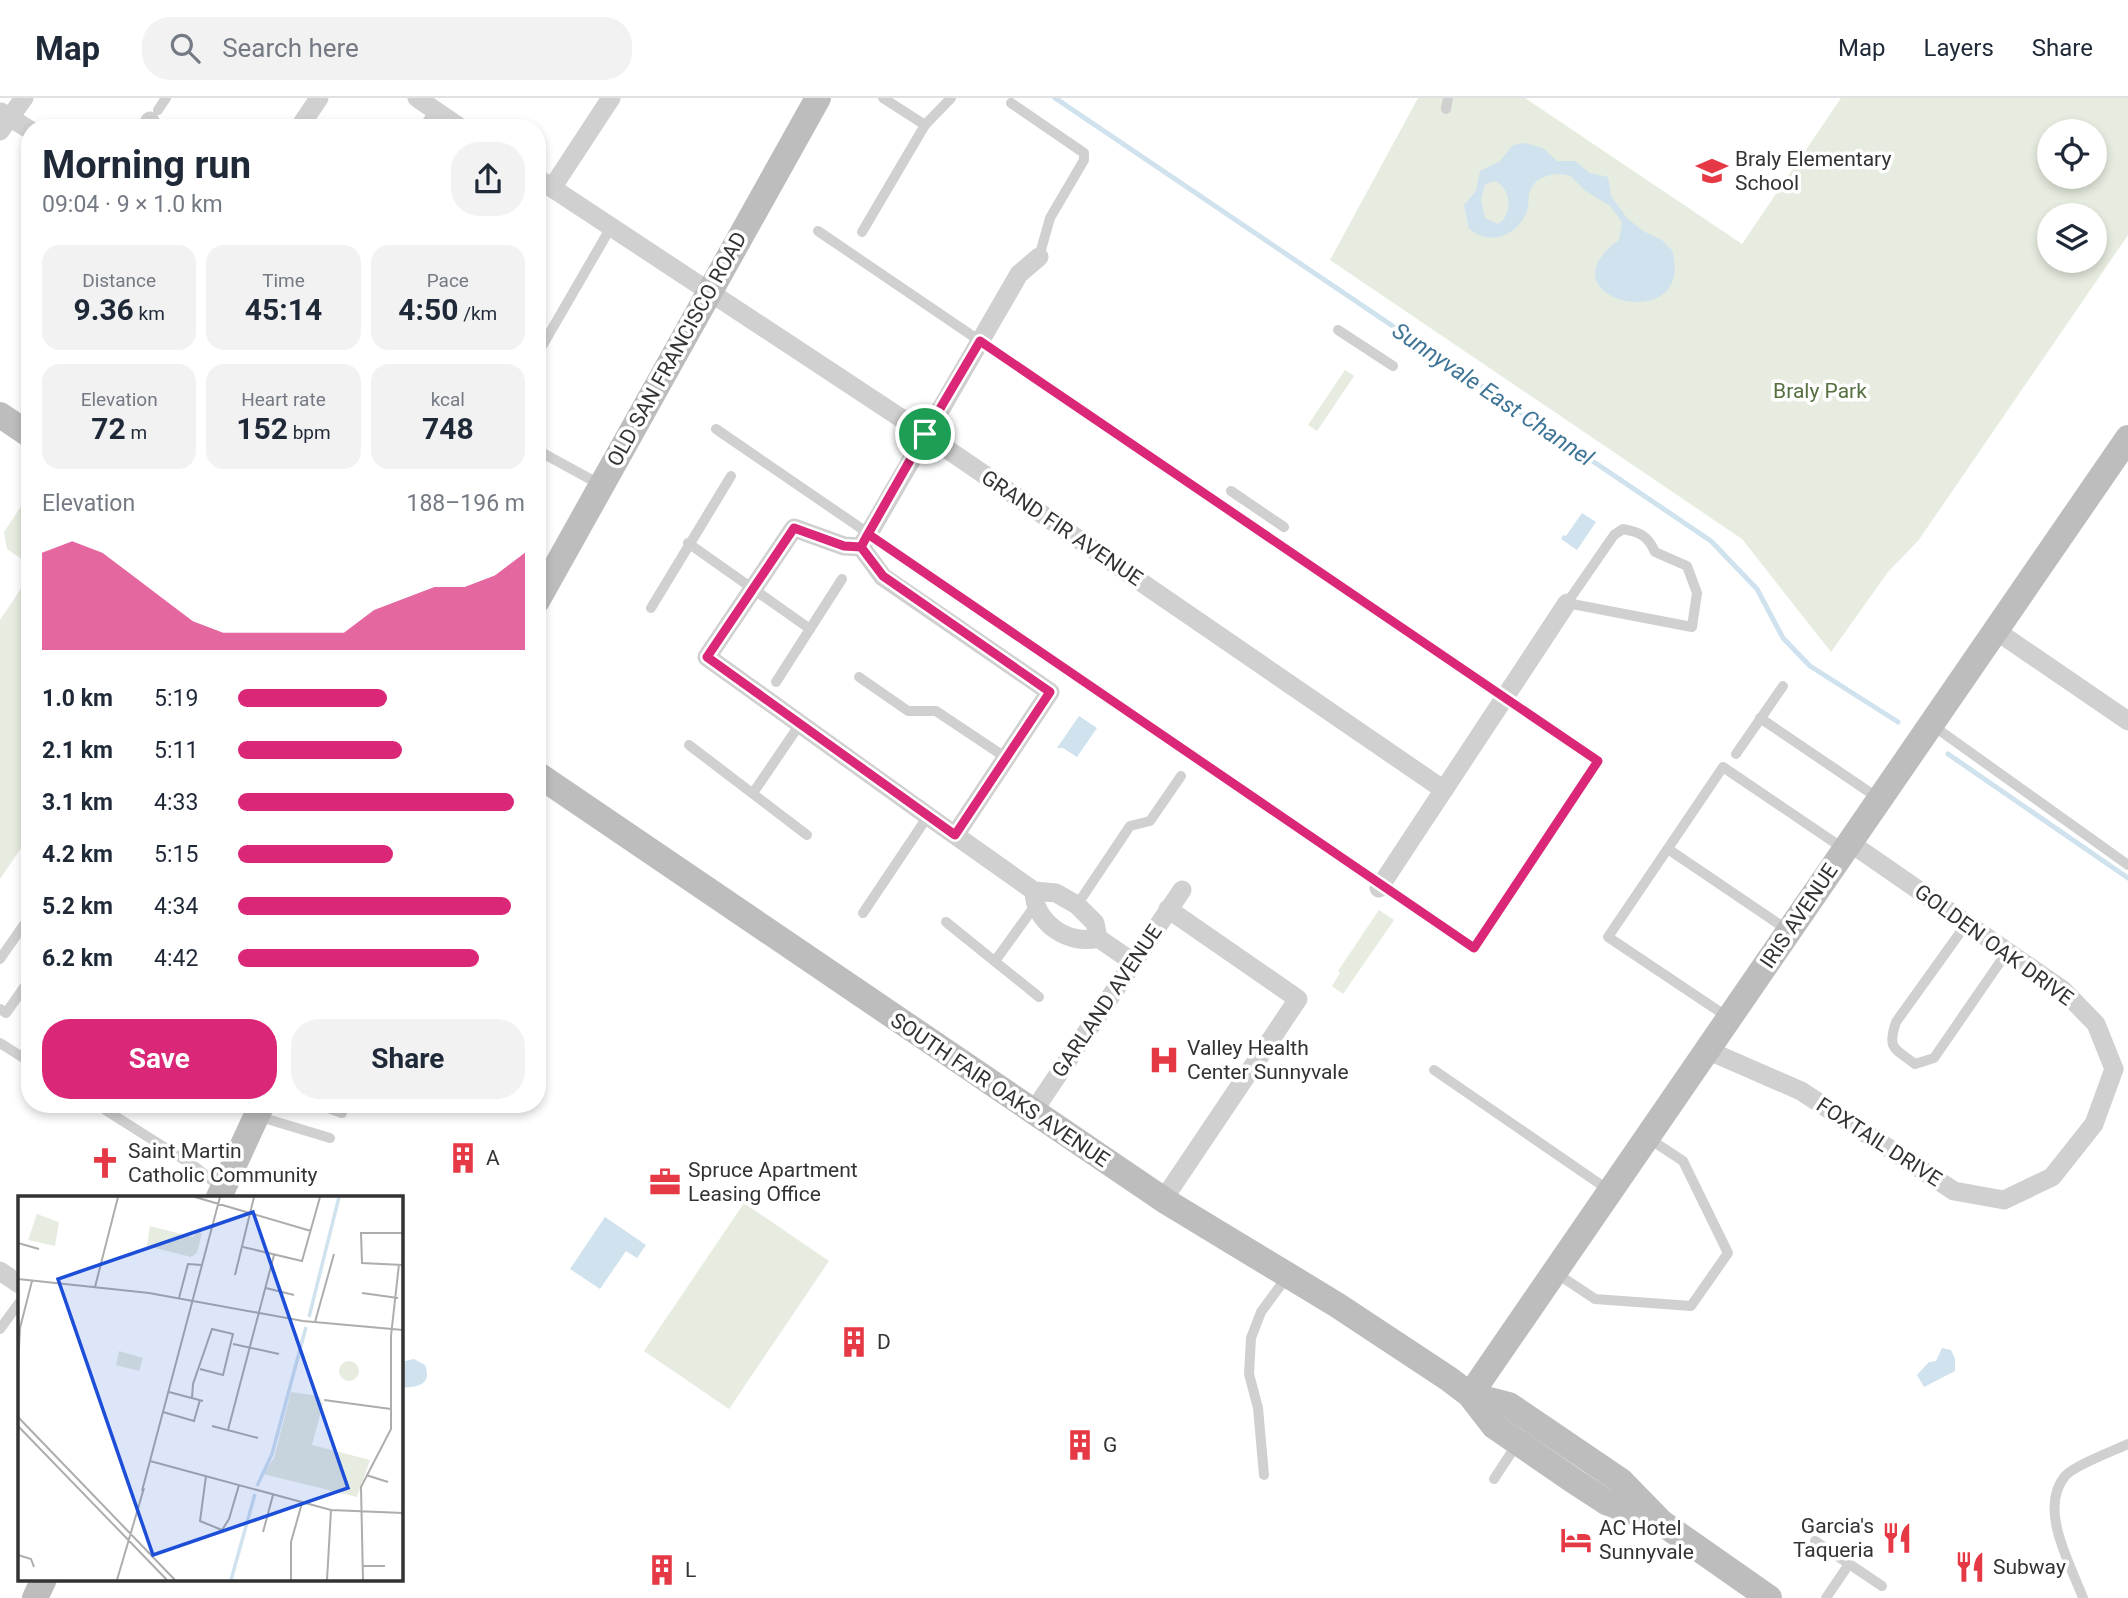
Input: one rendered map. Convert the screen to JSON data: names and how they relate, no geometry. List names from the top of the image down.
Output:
{
  "streets": {
    "main road": ["OLD SAN FRANCISCO ROAD", "IRIS AVENUE", "SOUTH FAIR OAKS AVENUE"],
    "street": [
      "GRAND FIR AVENUE",
      "GOLDEN OAK DRIVE",
      "GARLAND AVENUE",
      "FOXTAIL DRIVE"
    ]
  },
  "crossings": [
    ["OLD SAN FRANCISCO ROAD", "GRAND FIR AVENUE"],
    ["IRIS AVENUE", "GOLDEN OAK DRIVE"],
    ["IRIS AVENUE", "SOUTH FAIR OAKS AVENUE"],
    ["IRIS AVENUE", "FOXTAIL DRIVE"],
    ["GOLDEN OAK DRIVE", "FOXTAIL DRIVE"],
    ["GARLAND AVENUE", "SOUTH FAIR OAKS AVENUE"]
  ],
  "water": ["Sunnyvale East Channel"],
  "parks": ["Braly Park"],
  "places": {
    "school or university": ["Braly Elementary School"],
    "hospital": ["Valley Health Center Sunnyvale"],
    "building": [
      "A",
      "D",
      "G",
      "L"
    ],
    "church": ["Saint Martin Catholic Community"],
    "office": ["Spruce Apartment Leasing Office"],
    "restaurant": ["Garcia's Taqueria", "Subway"],
    "hotel": ["AC Hotel Sunnyvale"]
  },
  "page": {
    "header": "Map",
    "search": "Search here",
    "nav": ["Map", "Layers", "Share"],
    "heading": ["Morning run", "09:04 · 9 × 1.0 km"],
    "stats": [
      ["Distance", "9.36 km"],
      ["Time", "45:14"],
      ["Pace", "4:50 /km"],
      ["Elevation", "72 m"],
      ["Heart rate", "152 bpm"],
      ["kcal", "748"]
    ],
    "chart": ["Elevation", "188–196 m"],
    "list": [
      {
        "name": "1.0 km",
        "note": "5:19"
      },
      {
        "name": "2.1 km",
        "note": "5:11"
      },
      {
        "name": "3.1 km",
        "note": "4:33"
      },
      {
        "name": "4.2 km",
        "note": "5:15"
      },
      {
        "name": "5.2 km",
        "note": "4:34"
      },
      {
        "name": "6.2 km",
        "note": "4:42"
      }
    ],
    "buttons": ["Save", "Share"]
  }
}
